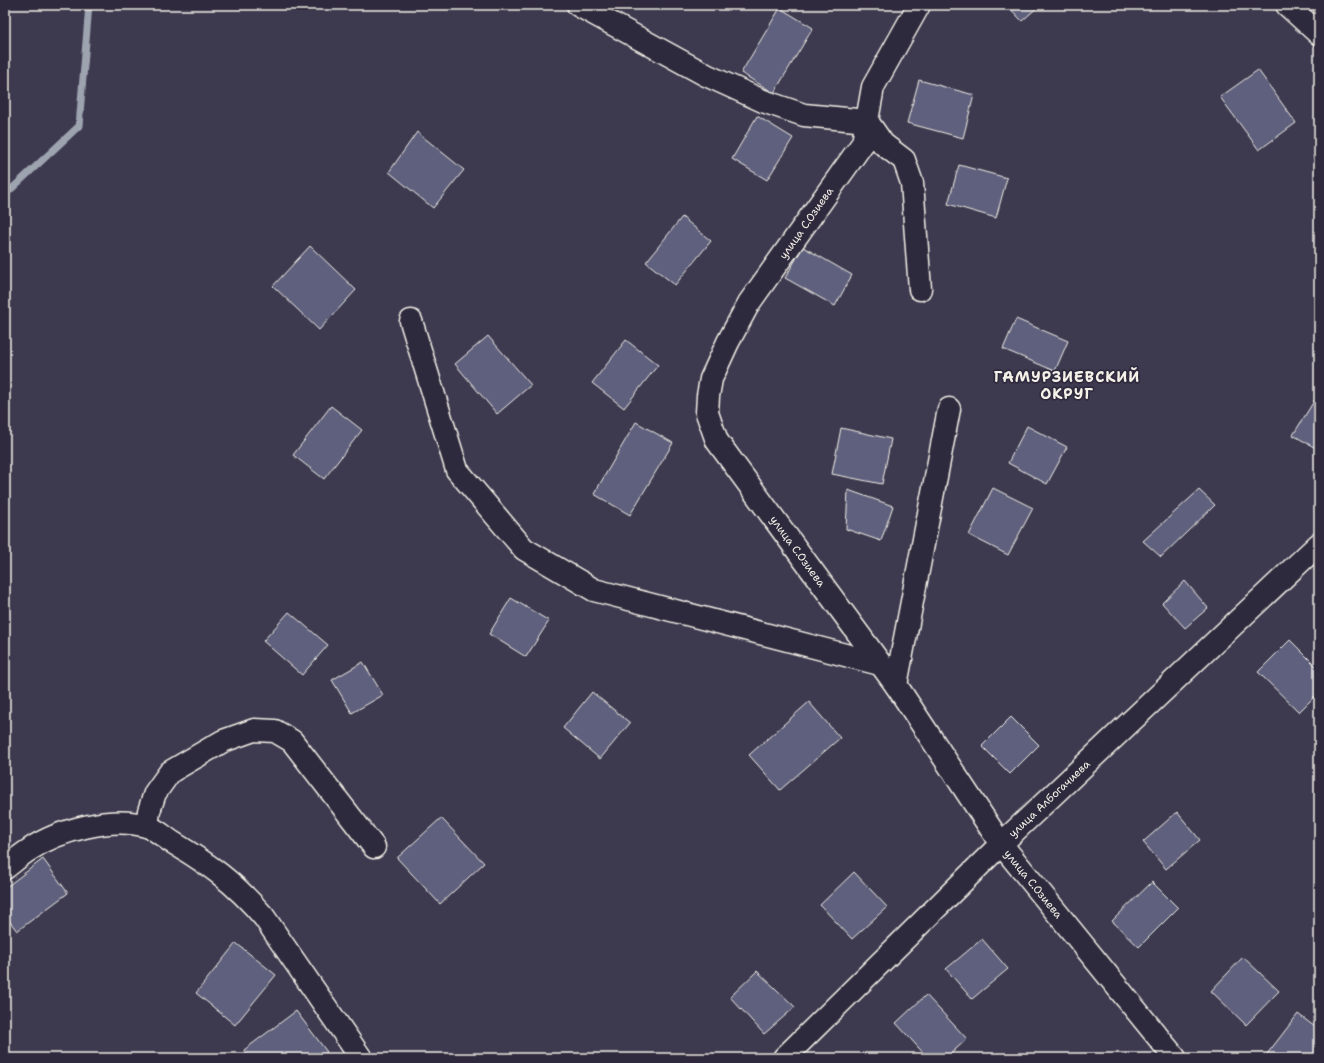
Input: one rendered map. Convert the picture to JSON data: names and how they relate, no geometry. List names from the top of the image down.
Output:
{
  "streets": {
    "street": ["улица С.Озиева", "улица Албогачиева"]
  },
  "crossings": [
    ["улица С.Озиева", "улица Албогачиева"]
  ],
  "districts": ["ГАМУРЗИЕВСКИЙ ОКРУГ"]
}
